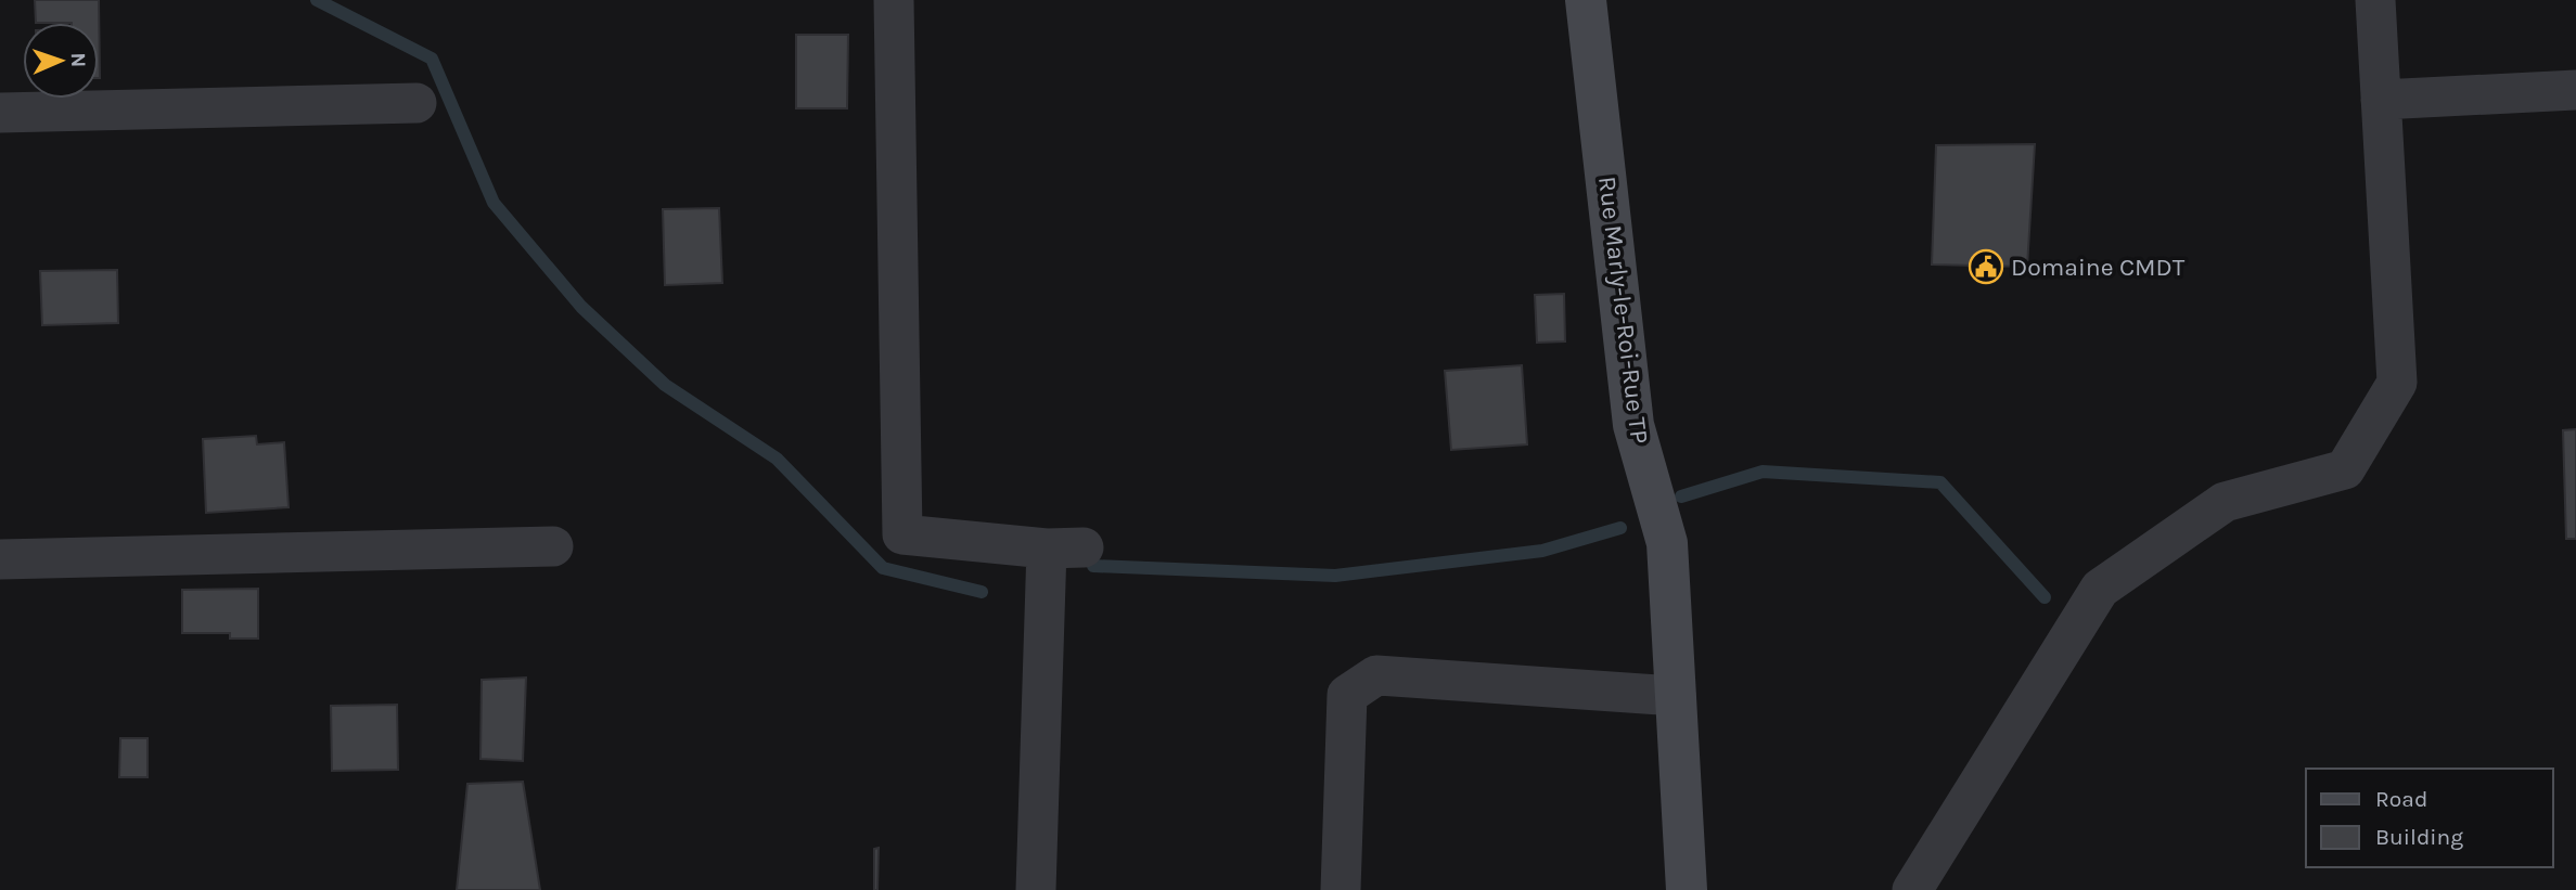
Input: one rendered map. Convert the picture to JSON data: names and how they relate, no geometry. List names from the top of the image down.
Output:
{
  "streets": {
    "street": ["Rue Marly-le-Roi-Rue TP"]
  },
  "places": {
    "public building": ["Domaine CMDT"]
  },
  "legend": ["Road", "Building"],
  "north": "right"
}
